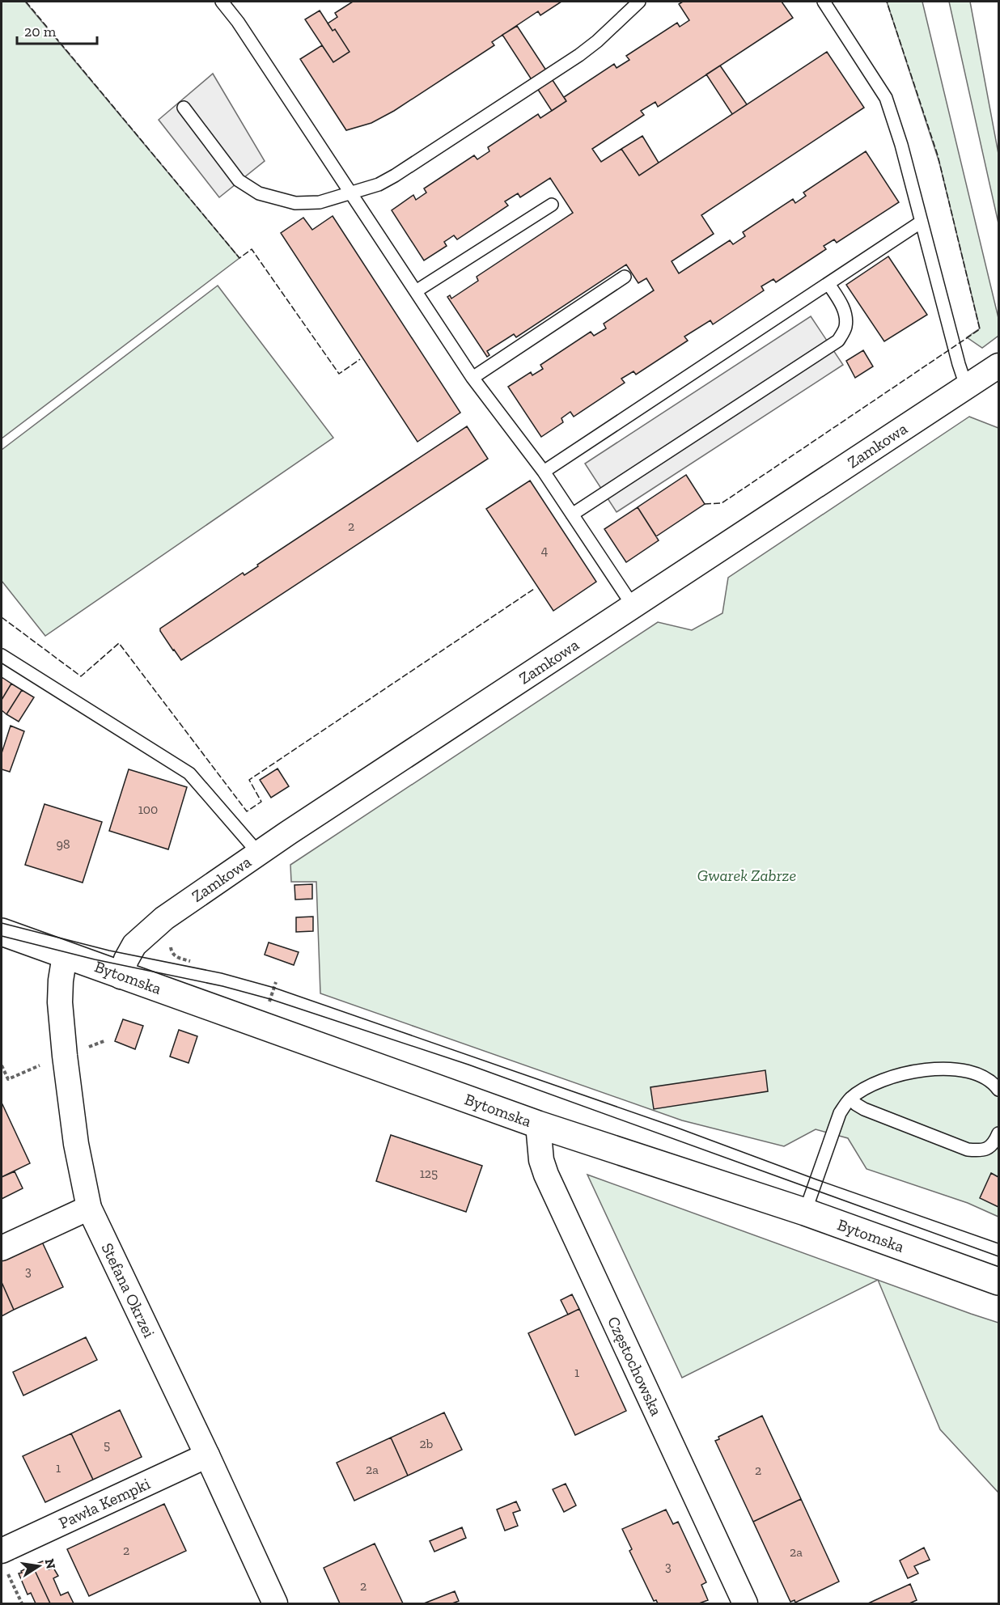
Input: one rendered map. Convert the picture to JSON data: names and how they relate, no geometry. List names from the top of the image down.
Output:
{
  "streets": {
    "street": [
      "Zamkowa",
      "Bytomska",
      "Stefana Okrzei",
      "Częstochowska",
      "Pawła Kempki"
    ]
  },
  "crossings": [
    ["Zamkowa", "Bytomska"],
    ["Bytomska", "Stefana Okrzei"],
    ["Bytomska", "Częstochowska"],
    ["Stefana Okrzei", "Pawła Kempki"]
  ],
  "parks": ["Gwarek Zabrze"],
  "house_numbers": [
    "2",
    "4",
    "100",
    "98",
    "125",
    "3",
    "1",
    "2b",
    "5",
    "1",
    "2a",
    "2",
    "2",
    "2a",
    "3",
    "2"
  ],
  "scale_bar": "20 m",
  "north": "right"
}
